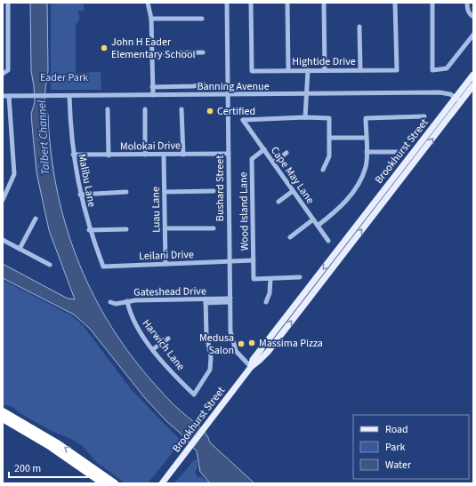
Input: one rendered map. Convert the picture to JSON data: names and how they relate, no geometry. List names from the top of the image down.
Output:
{
  "streets": {
    "main road": ["Brookhurst Street"],
    "street": [
      "Hightide Drive",
      "Banning Avenue",
      "Molokai Drive",
      "Cape May Lane",
      "Malibu Lane",
      "Bushard Street",
      "Luau Lane",
      "Wood Island Lane",
      "Leilani Drive",
      "Gateshead Drive",
      "Harwich Lane"
    ]
  },
  "crossings": [
    ["Banning Avenue", "Brookhurst Street"],
    ["Banning Avenue", "Malibu Lane"],
    ["Banning Avenue", "Bushard Street"],
    ["Molokai Drive", "Malibu Lane"],
    ["Molokai Drive", "Bushard Street"],
    ["Molokai Drive", "Luau Lane"],
    ["Brookhurst Street", "Bushard Street"],
    ["Cape May Lane", "Wood Island Lane"],
    ["Malibu Lane", "Leilani Drive"],
    ["Bushard Street", "Leilani Drive"],
    ["Bushard Street", "Gateshead Drive"],
    ["Luau Lane", "Leilani Drive"],
    ["Wood Island Lane", "Leilani Drive"],
    ["Gateshead Drive", "Harwich Lane"]
  ],
  "water": ["Talbert Channel"],
  "parks": ["Eader Park"],
  "places": [
    "John H Eader Elementary School",
    "Certified",
    "Massima Pizza",
    "Medusa Salon"
  ],
  "legend": ["Road", "Park", "Water"],
  "scale_bar": "200 m"
}
